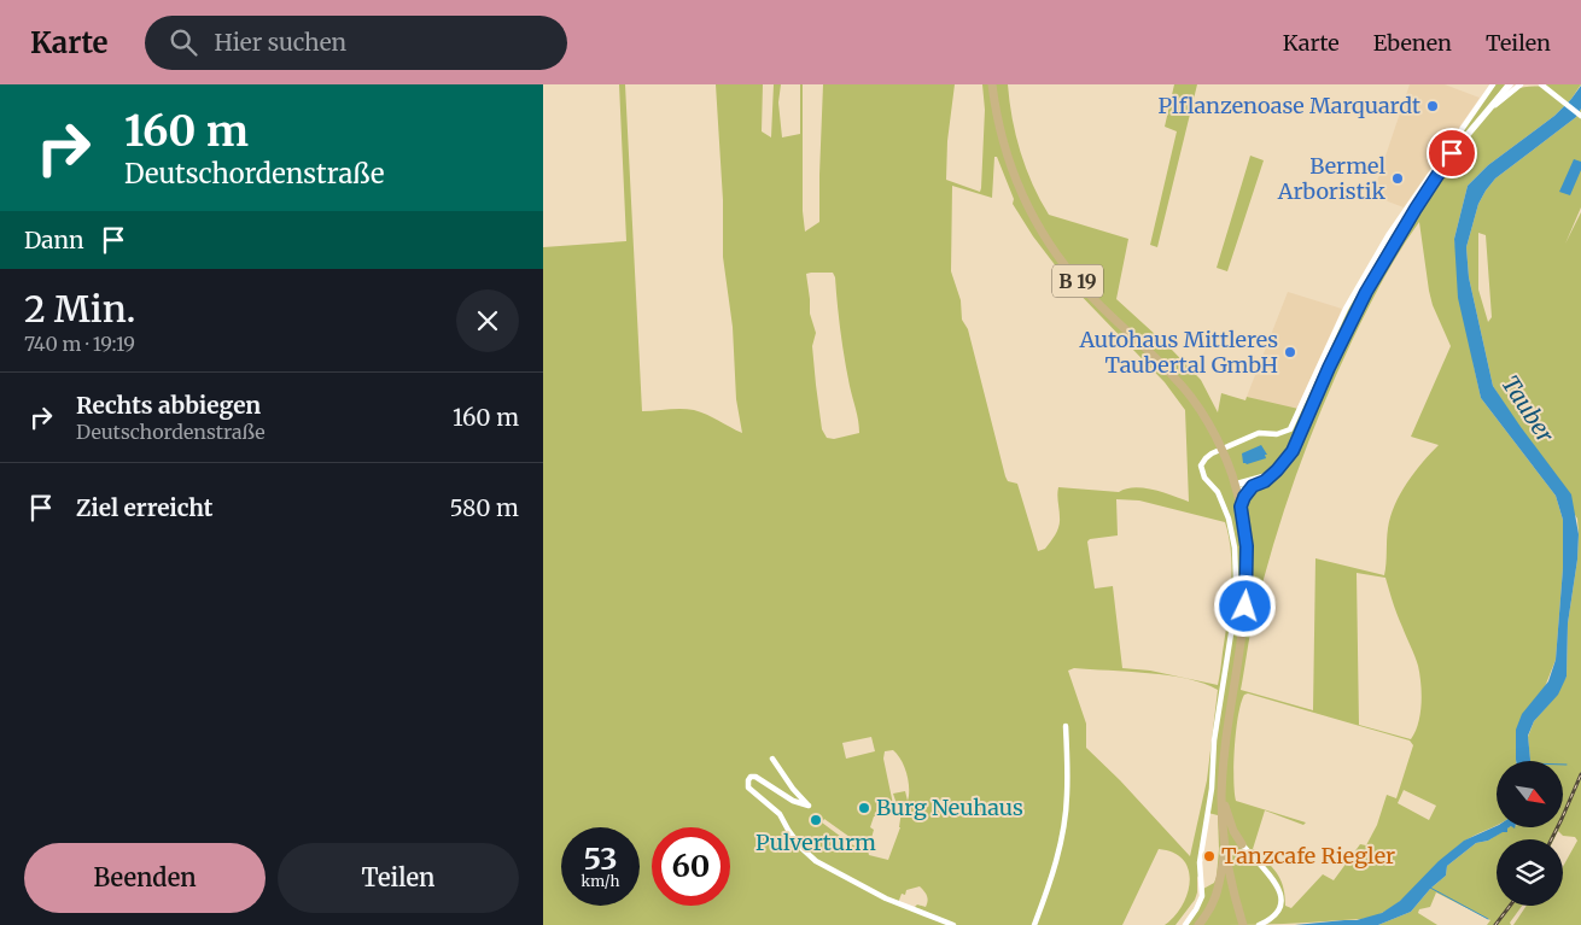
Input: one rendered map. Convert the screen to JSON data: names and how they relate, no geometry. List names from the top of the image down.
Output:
{
  "streets": {
    "main road": ["B 19"]
  },
  "water": ["Tauber"],
  "places": [
    "Plflanzenoase Marquardt",
    "Bermel Arboristik",
    "Autohaus Mittleres Taubertal GmbH",
    "Burg Neuhaus",
    "Pulverturm",
    "Tanzcafe Riegler"
  ],
  "north": "bottom right",
  "page": {
    "header": "Karte",
    "search": "Hier suchen",
    "nav": ["Karte", "Ebenen", "Teilen"],
    "turn": ["160 m", "Deutschordenstraße"],
    "then": "Dann",
    "heading": ["2 Min.", "740 m · 19:19"],
    "list": [
      {
        "name": "Rechts abbiegen",
        "note": "Deutschordenstraße",
        "value": "160 m"
      },
      {
        "name": "Ziel erreicht",
        "value": "580 m"
      }
    ],
    "speed": "53 km/h",
    "limit": "60",
    "buttons": ["Beenden", "Teilen"]
  }
}
